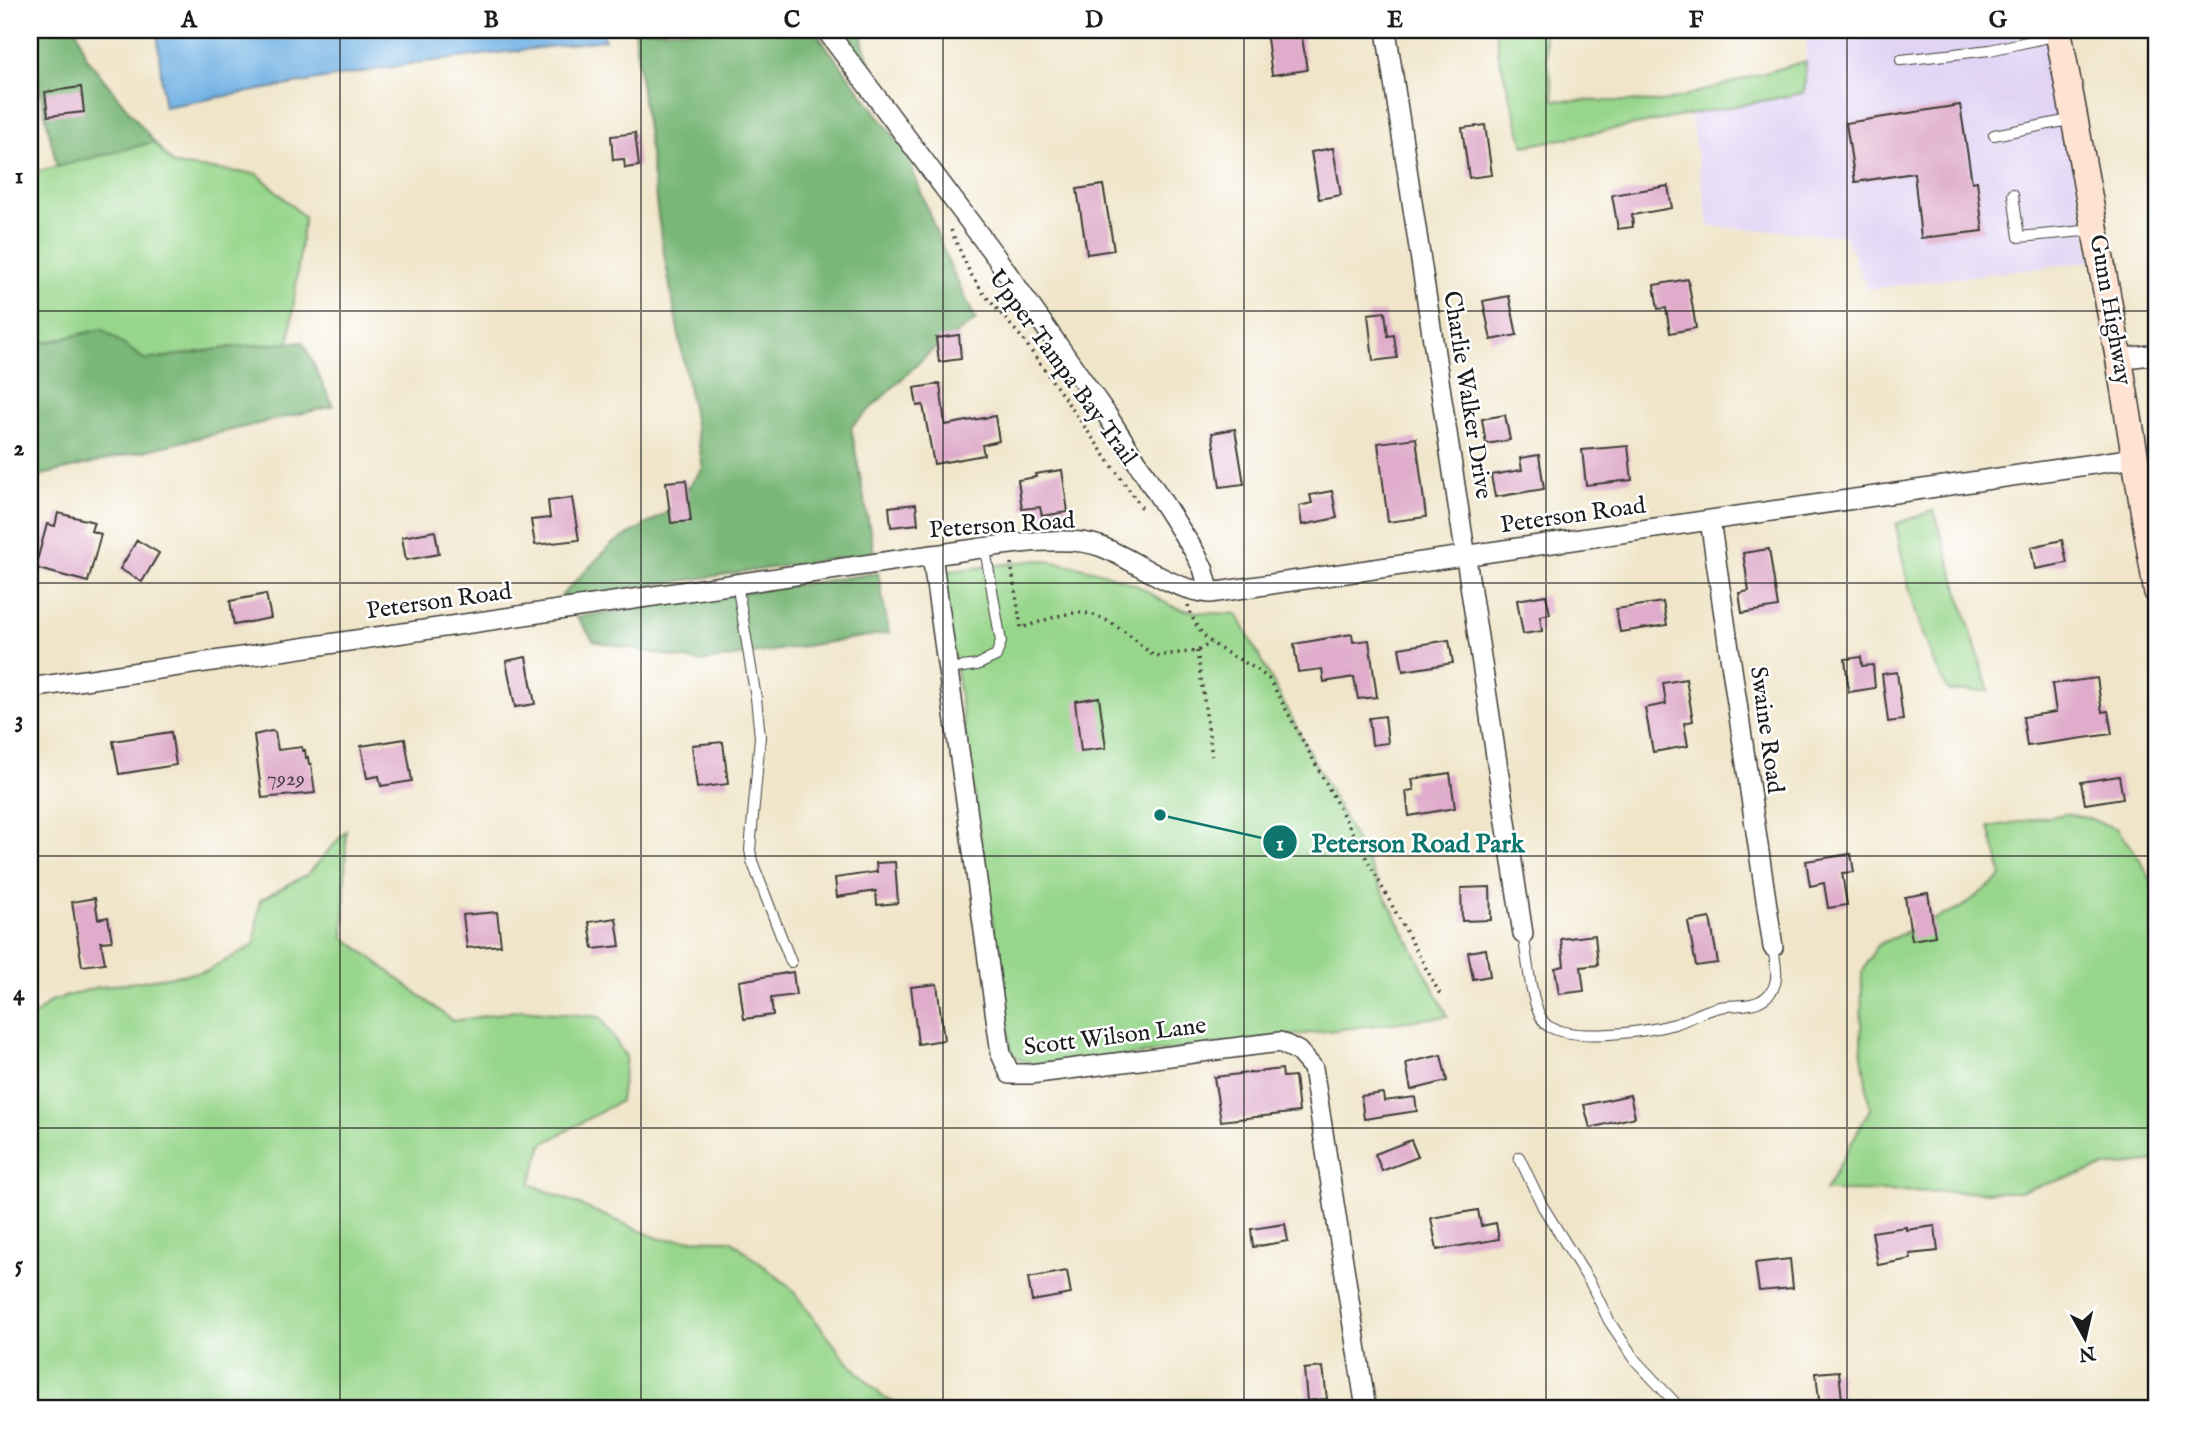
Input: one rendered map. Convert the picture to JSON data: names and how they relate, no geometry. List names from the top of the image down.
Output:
{
  "streets": {
    "main road": ["Gunn Highway"],
    "street": [
      "Charlie Walker Drive",
      "Peterson Road",
      "Swaine Road",
      "Scott Wilson Lane"
    ],
    "path": ["Upper Tampa Bay Trail"]
  },
  "crossings": [
    ["Gunn Highway", "Peterson Road"],
    ["Charlie Walker Drive", "Peterson Road"],
    ["Peterson Road", "Swaine Road"],
    ["Peterson Road", "Scott Wilson Lane"]
  ],
  "places": ["Peterson Road Park"],
  "house_numbers": ["7929"],
  "north": "bottom",
  "grid": {
    "columns": [
      "A",
      "B",
      "C",
      "D",
      "E",
      "F",
      "G"
    ],
    "rows": [
      "1",
      "2",
      "3",
      "4",
      "5"
    ]
  }
}
